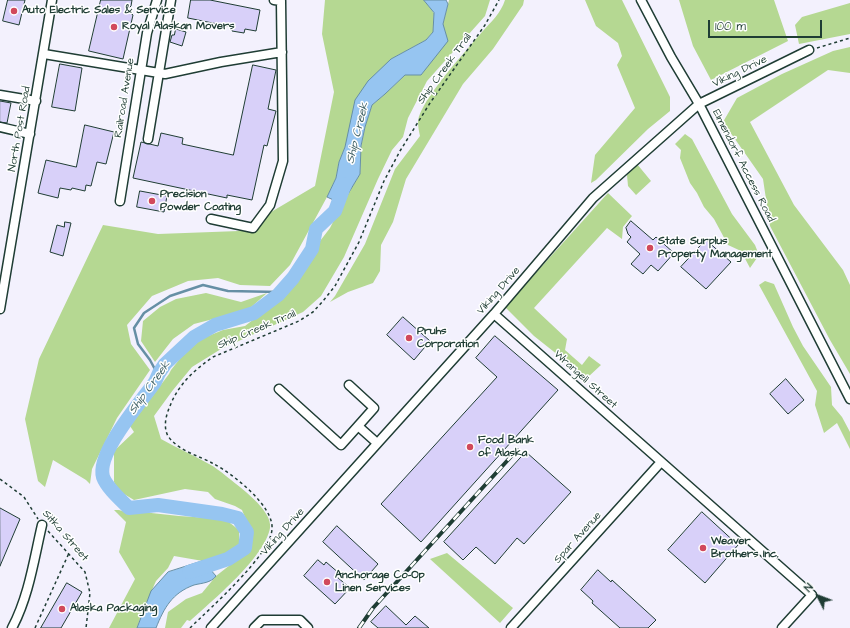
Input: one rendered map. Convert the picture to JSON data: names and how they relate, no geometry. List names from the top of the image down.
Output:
{
  "streets": {
    "street": [
      "Viking Drive",
      "Railroad Avenue",
      "North Post Road",
      "Elmendorf Access Road",
      "Wrangell Street",
      "Spar Avenue"
    ],
    "path": ["Ship Creek Trail", "Sitka Street"]
  },
  "crossings": [
    ["Viking Drive", "Elmendorf Access Road"],
    ["Viking Drive", "Wrangell Street"],
    ["Wrangell Street", "Spar Avenue"]
  ],
  "water": ["Ship Creek"],
  "places": [
    "Auto Electric Sales & Service",
    "Royal Alaskan Movers",
    "Precision Powder Coating",
    "State Surplus Property Management",
    "Pruhs Corporation",
    "Food Bank of Alaska",
    "Weaver Brothers Inc.",
    "Anchorage Co-Op Linen Services",
    "Alaska Packaging"
  ],
  "scale_bar": "100 m",
  "north": "top left"
}
